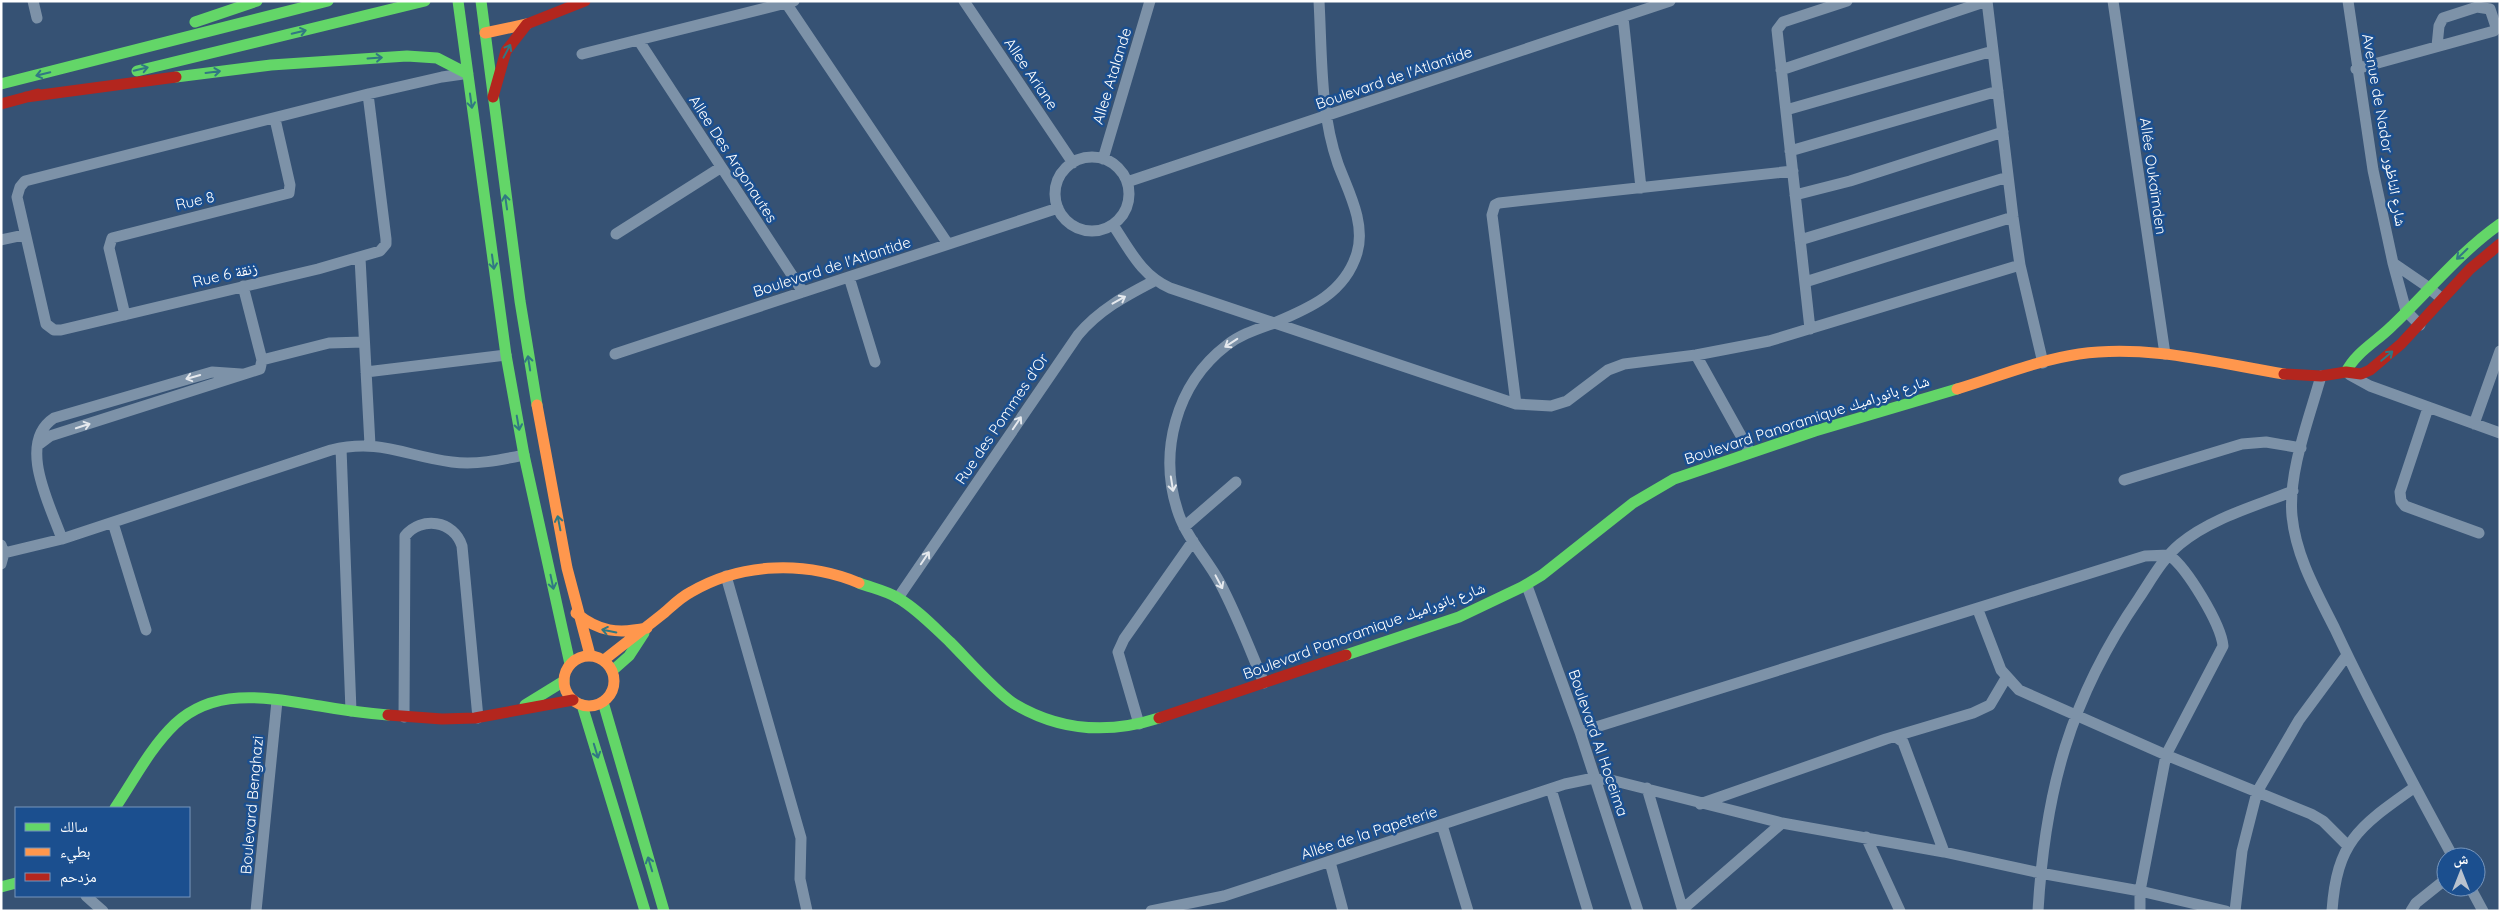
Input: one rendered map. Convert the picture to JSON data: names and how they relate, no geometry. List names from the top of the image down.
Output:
{
  "streets": {
    "main road": ["Boulevard Panoramique شارع بانوراميك"],
    "street": [
      "Allee Ariane",
      "Allee Atalande",
      "Boulevard de l'Atlantide",
      "Avenue de Nador شارع الناظور",
      "Allee Des Argonautes",
      "Allée Oukaïmden",
      "Rue 8",
      "Rue 6 زنقة",
      "Rue des Pommes d'Or",
      "Boulevard Al Hoceima",
      "Boulevard Benghazi",
      "Allée de la Papeterie"
    ]
  },
  "crossings": [
    ["Allee Ariane", "Allee Atalande"],
    ["Allee Ariane", "Boulevard de l'Atlantide"],
    ["Allee Atalande", "Boulevard de l'Atlantide"],
    ["Boulevard de l'Atlantide", "Allee Des Argonautes"],
    ["Allée Oukaïmden", "Boulevard Panoramique شارع بانوراميك"],
    ["Rue 8", "Rue 6 زنقة"],
    ["Rue des Pommes d'Or", "Boulevard Panoramique شارع بانوراميك"],
    ["Boulevard Panoramique شارع بانوراميك", "Boulevard Al Hoceima"],
    ["Boulevard Al Hoceima", "Allée de la Papeterie"]
  ],
  "one_way": ["Rue des Pommes d'Or"],
  "legend": ["سالك", "بطيء", "مزدحم"],
  "north": "top"
}
